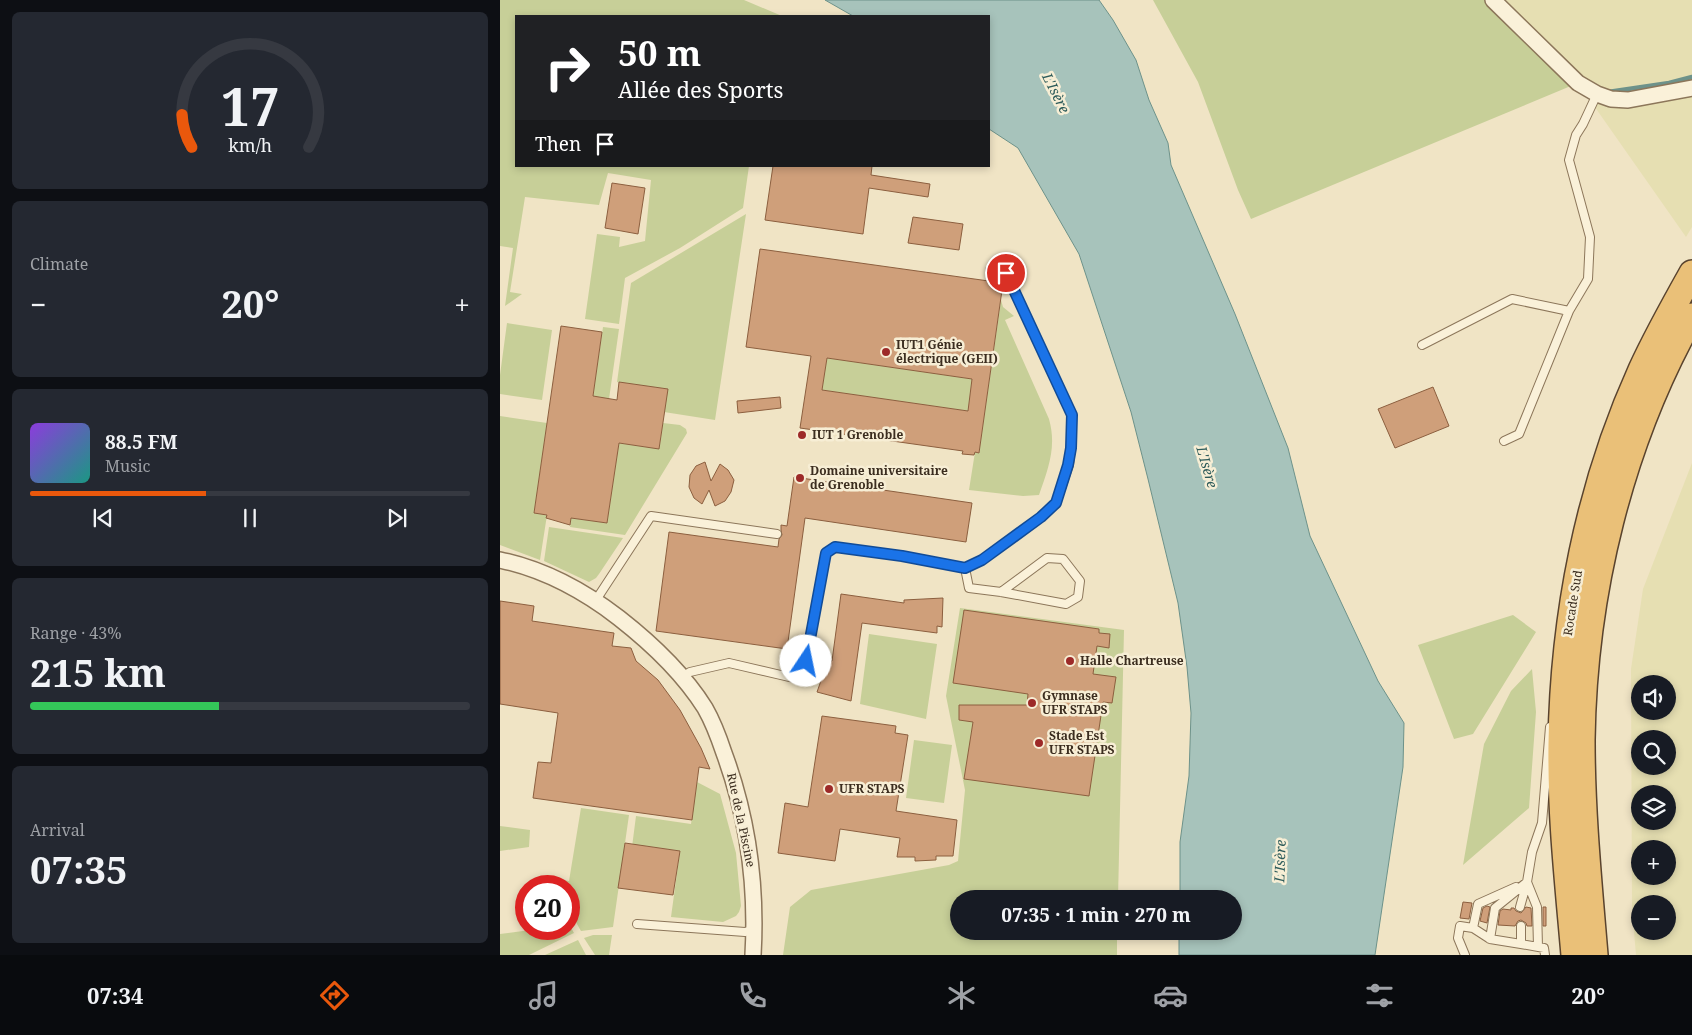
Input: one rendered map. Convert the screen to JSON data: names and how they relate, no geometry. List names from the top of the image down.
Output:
{
  "streets": {
    "highway": ["Rocade Sud"],
    "street": ["Rue de la Piscine"]
  },
  "water": ["L'Isère"],
  "places": [
    "IUT1 Génie électrique (GEII)",
    "IUT 1 Grenoble",
    "Domaine universitaire de Grenoble",
    "Halle Chartreuse",
    "Gymnase UFR STAPS",
    "Stade Est UFR STAPS",
    "UFR STAPS"
  ],
  "page": {
    "turn": ["50 m", "Allée des Sports"],
    "then": "Then",
    "tile": [
      "Climate",
      ["Range · 43%", "215 km"],
      ["Arrival", "07:35"]
    ],
    "heat": ["−", "20°", "+"],
    "song": ["88.5 FM", "Music"],
    "map_buttons": ["+", "−"],
    "limit": "20",
    "trip": "07:35 · 1 min · 270 m",
    "tabs": ["07:34", "20°"],
    "gauge": ["17", "km/h"]
  }
}
